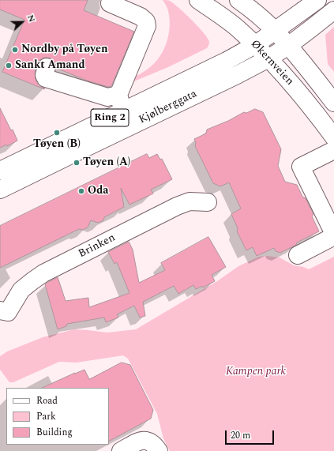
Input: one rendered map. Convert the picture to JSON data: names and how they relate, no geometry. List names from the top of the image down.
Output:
{
  "streets": {
    "main road": [
      "Økernveien",
      "Kjølberggata",
      "Ring 2",
      "Brinken"
    ]
  },
  "crossings": [
    ["Økernveien", "Kjølberggata"],
    ["Økernveien", "Ring 2"],
    ["Kjølberggata", "Ring 2"]
  ],
  "parks": ["Kampen park"],
  "places": [
    "Nordby på Tøyen",
    "Sankt Amand",
    "Tøyen (B)",
    "Tøyen (A)",
    "Oda"
  ],
  "legend": ["Road", "Park", "Building"],
  "scale_bar": "20 m",
  "north": "right"
}
